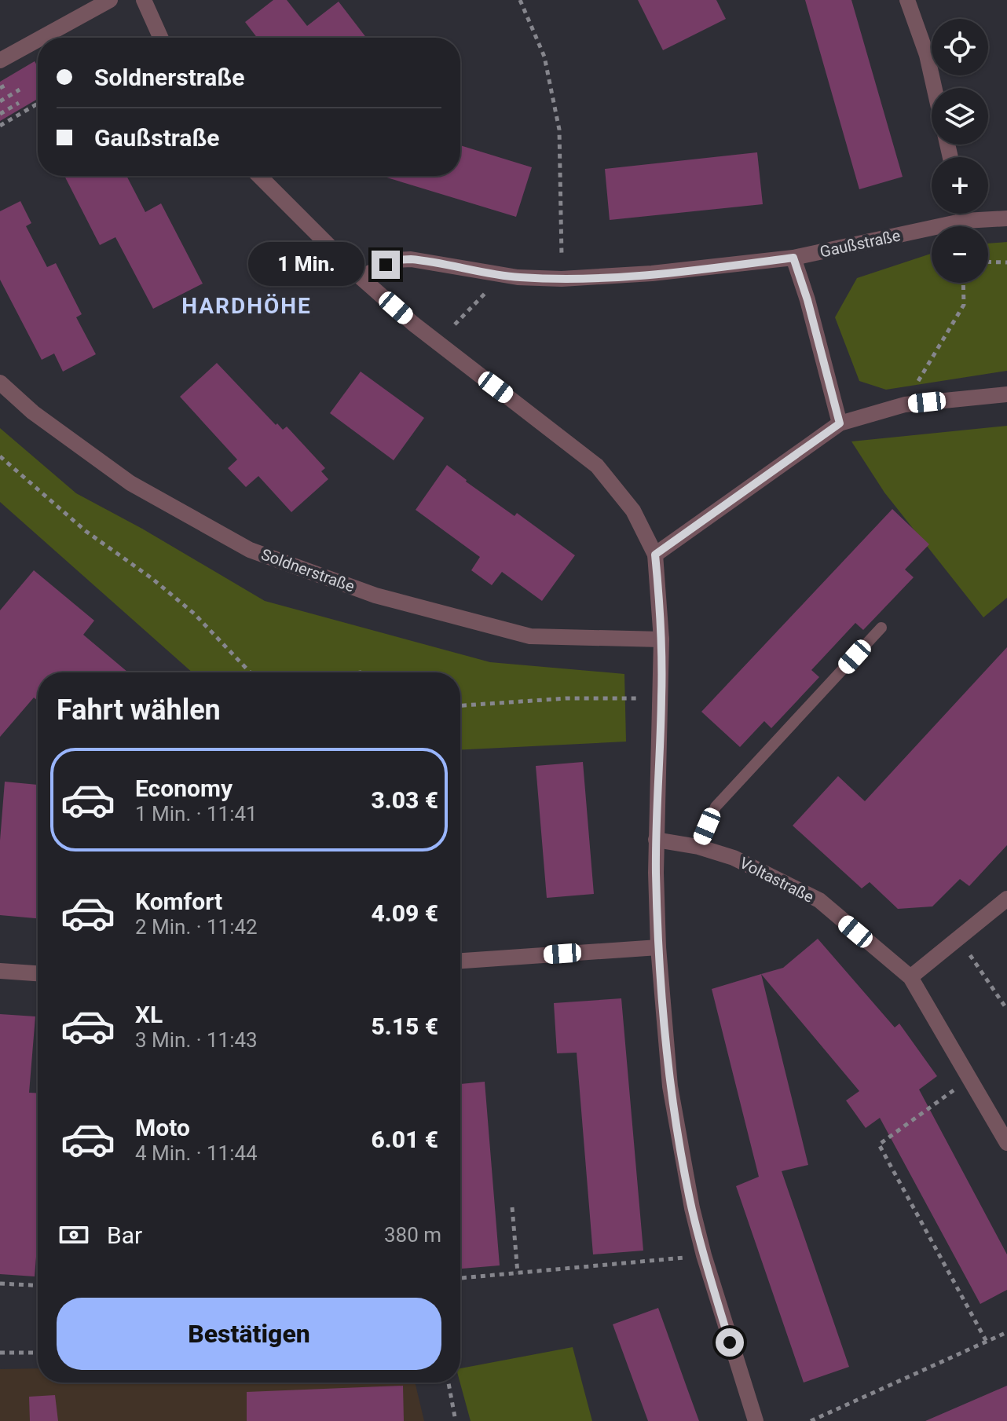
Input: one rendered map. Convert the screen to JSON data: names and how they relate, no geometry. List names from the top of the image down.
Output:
{
  "streets": {
    "street": ["Gaußstraße", "Soldnerstraße", "Voltastraße"]
  },
  "districts": ["HARDHÖHE"],
  "page": {
    "map_buttons": ["+", "−"],
    "banner": ["Soldnerstraße", "Gaußstraße"],
    "bubble": "1 Min.",
    "heading": "Fahrt wählen",
    "list": [
      {
        "name": "Economy",
        "note": "1 Min. · 11:41",
        "value": "3.03 €"
      },
      {
        "name": "Komfort",
        "note": "2 Min. · 11:42",
        "value": "4.09 €"
      },
      {
        "name": "XL",
        "note": "3 Min. · 11:43",
        "value": "5.15 €"
      },
      {
        "name": "Moto",
        "note": "4 Min. · 11:44",
        "value": "6.01 €"
      }
    ],
    "pay": ["Bar", "380 m"],
    "buttons": "Bestätigen"
  }
}
